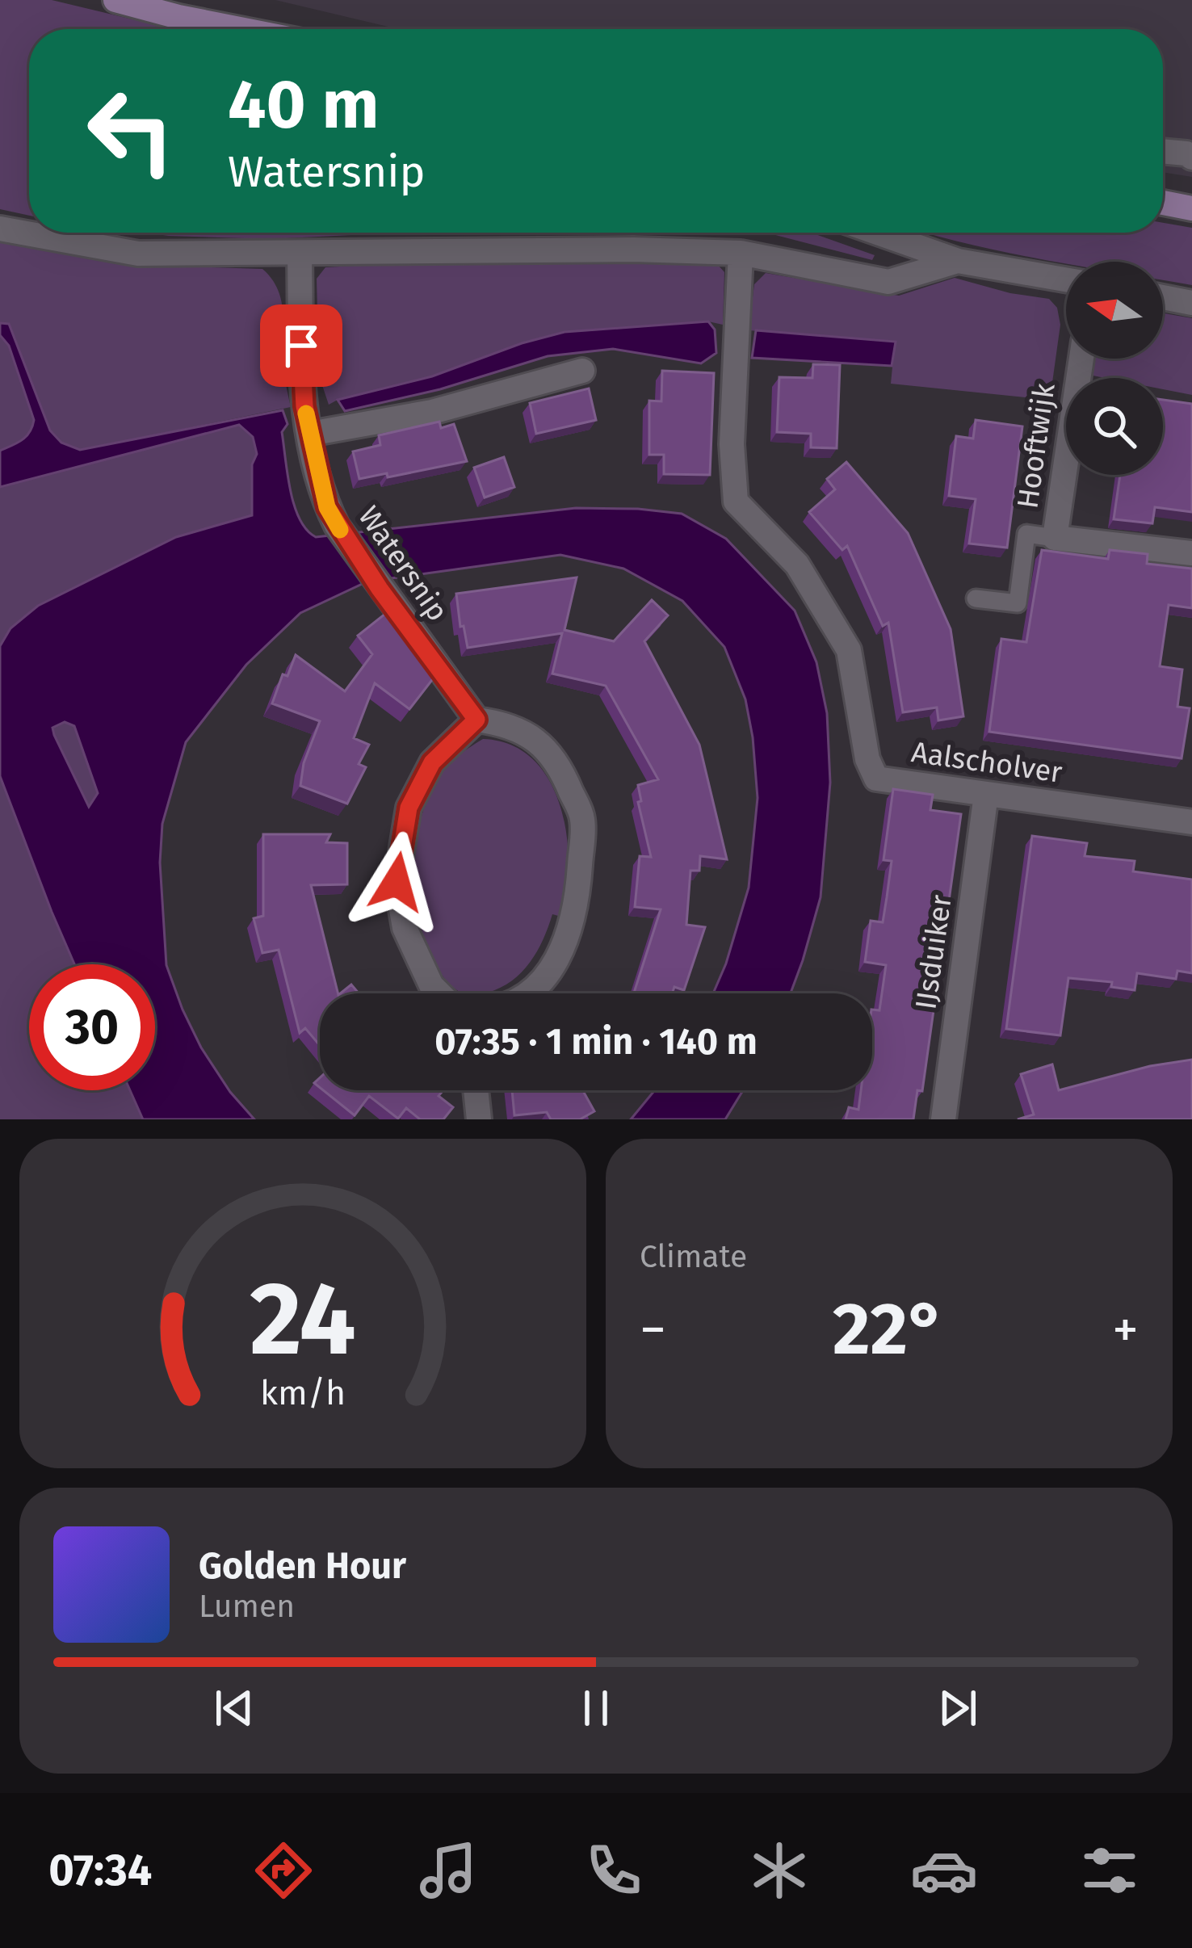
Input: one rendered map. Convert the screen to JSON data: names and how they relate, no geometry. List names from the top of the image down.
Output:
{
  "streets": {
    "street": [
      "Hooftwijk",
      "Watersnip",
      "Aalscholver",
      "IJsduiker"
    ]
  },
  "crossings": [
    ["Aalscholver", "IJsduiker"]
  ],
  "north": "left",
  "page": {
    "turn": ["40 m", "Watersnip"],
    "limit": "30",
    "trip": "07:35 · 1 min · 140 m",
    "tile": "Climate",
    "heat": ["−", "22°", "+"],
    "song": ["Golden Hour", "Lumen"],
    "tabs": "07:34",
    "gauge": ["24", "km/h"]
  }
}
